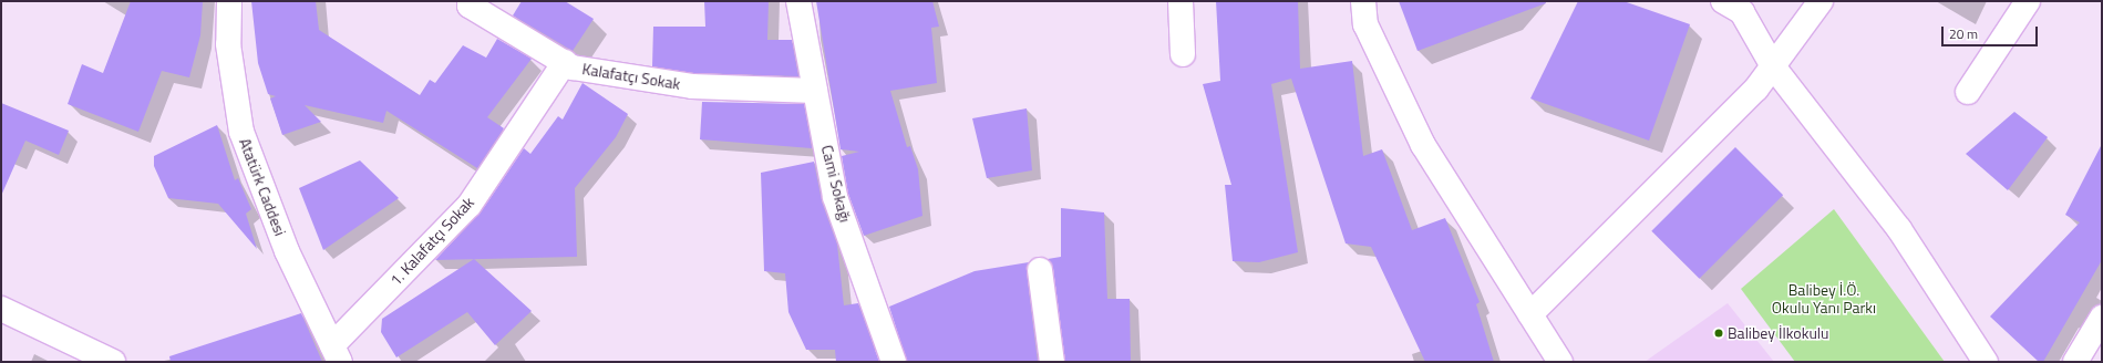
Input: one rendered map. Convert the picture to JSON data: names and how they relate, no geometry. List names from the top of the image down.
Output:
{
  "streets": {
    "street": [
      "Kalafatçı Sokak",
      "Cami Sokağı",
      "Atatürk Caddesi",
      "1. Kalafatçı Sokak"
    ]
  },
  "crossings": [
    ["Kalafatçı Sokak", "Cami Sokağı"],
    ["Kalafatçı Sokak", "1. Kalafatçı Sokak"],
    ["Atatürk Caddesi", "1. Kalafatçı Sokak"]
  ],
  "parks": ["Balibey İ.Ö. Okulu Yanı Parkı"],
  "places": ["Balibey İlkokulu"],
  "scale_bar": "20 m"
}
